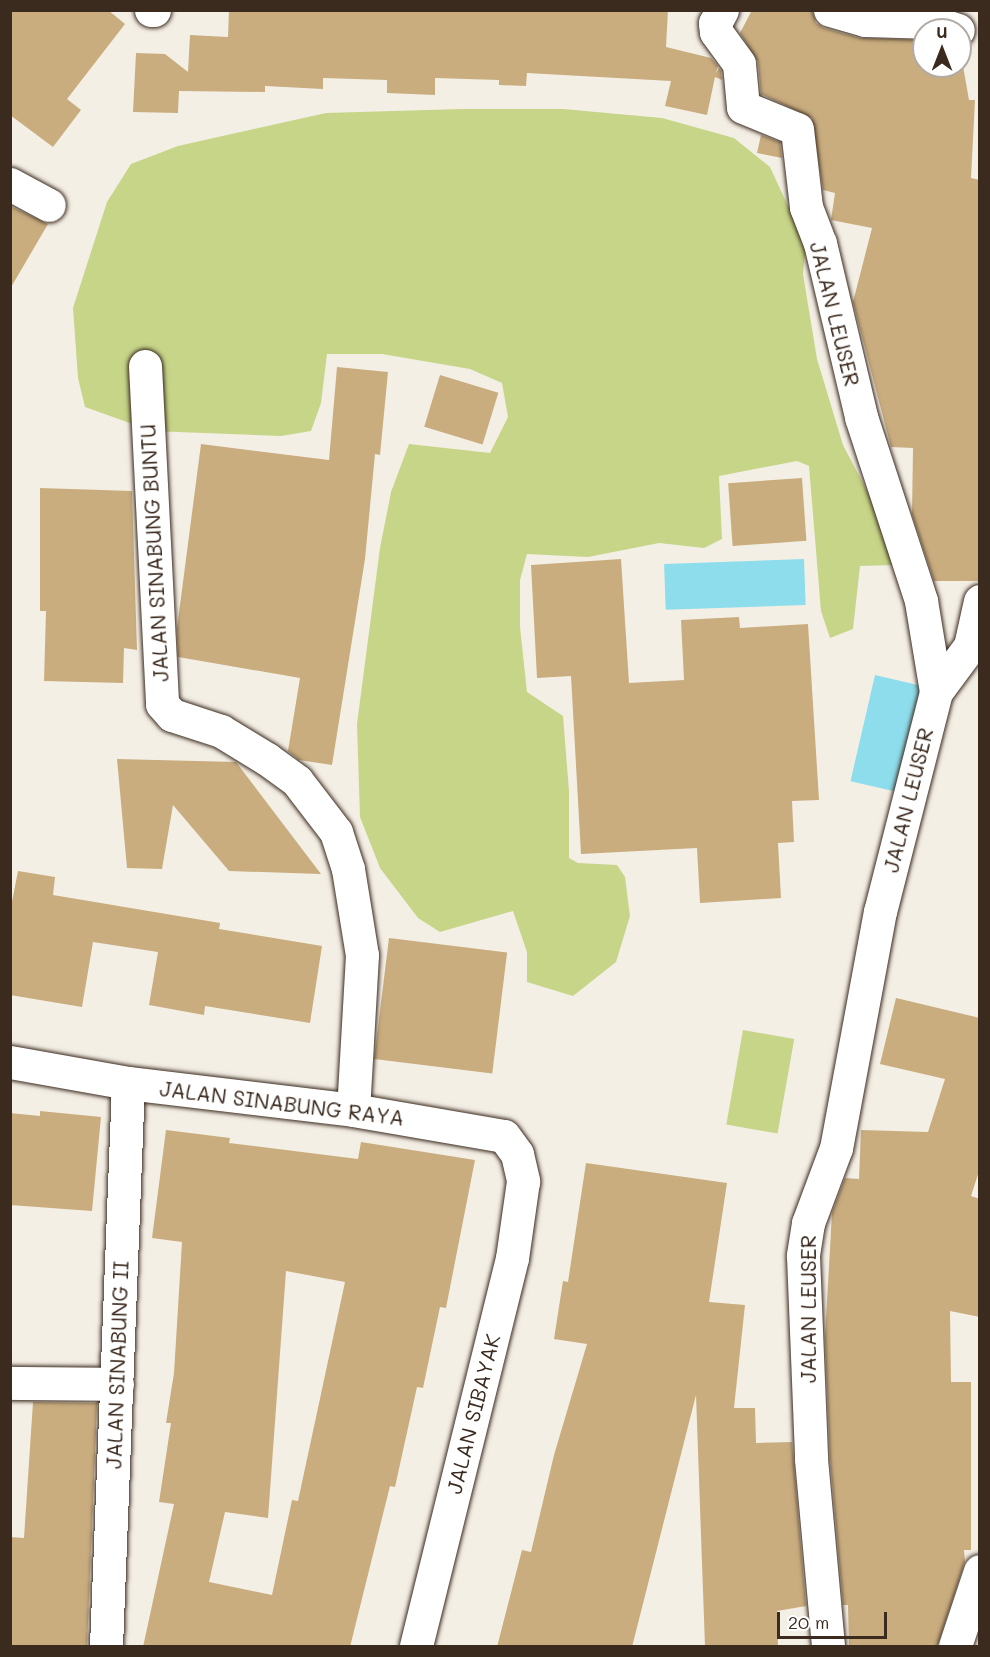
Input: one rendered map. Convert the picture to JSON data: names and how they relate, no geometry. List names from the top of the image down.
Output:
{
  "streets": {
    "street": [
      "JALAN LEUSER",
      "JALAN SINABUNG BUNTU",
      "JALAN SINABUNG RAYA",
      "JALAN SINABUNG II",
      "JALAN SIBAYAK"
    ]
  },
  "crossings": [
    ["JALAN SINABUNG BUNTU", "JALAN SINABUNG RAYA"],
    ["JALAN SINABUNG RAYA", "JALAN SINABUNG II"],
    ["JALAN SINABUNG RAYA", "JALAN SIBAYAK"]
  ],
  "scale_bar": "20 m",
  "north": "top"
}
